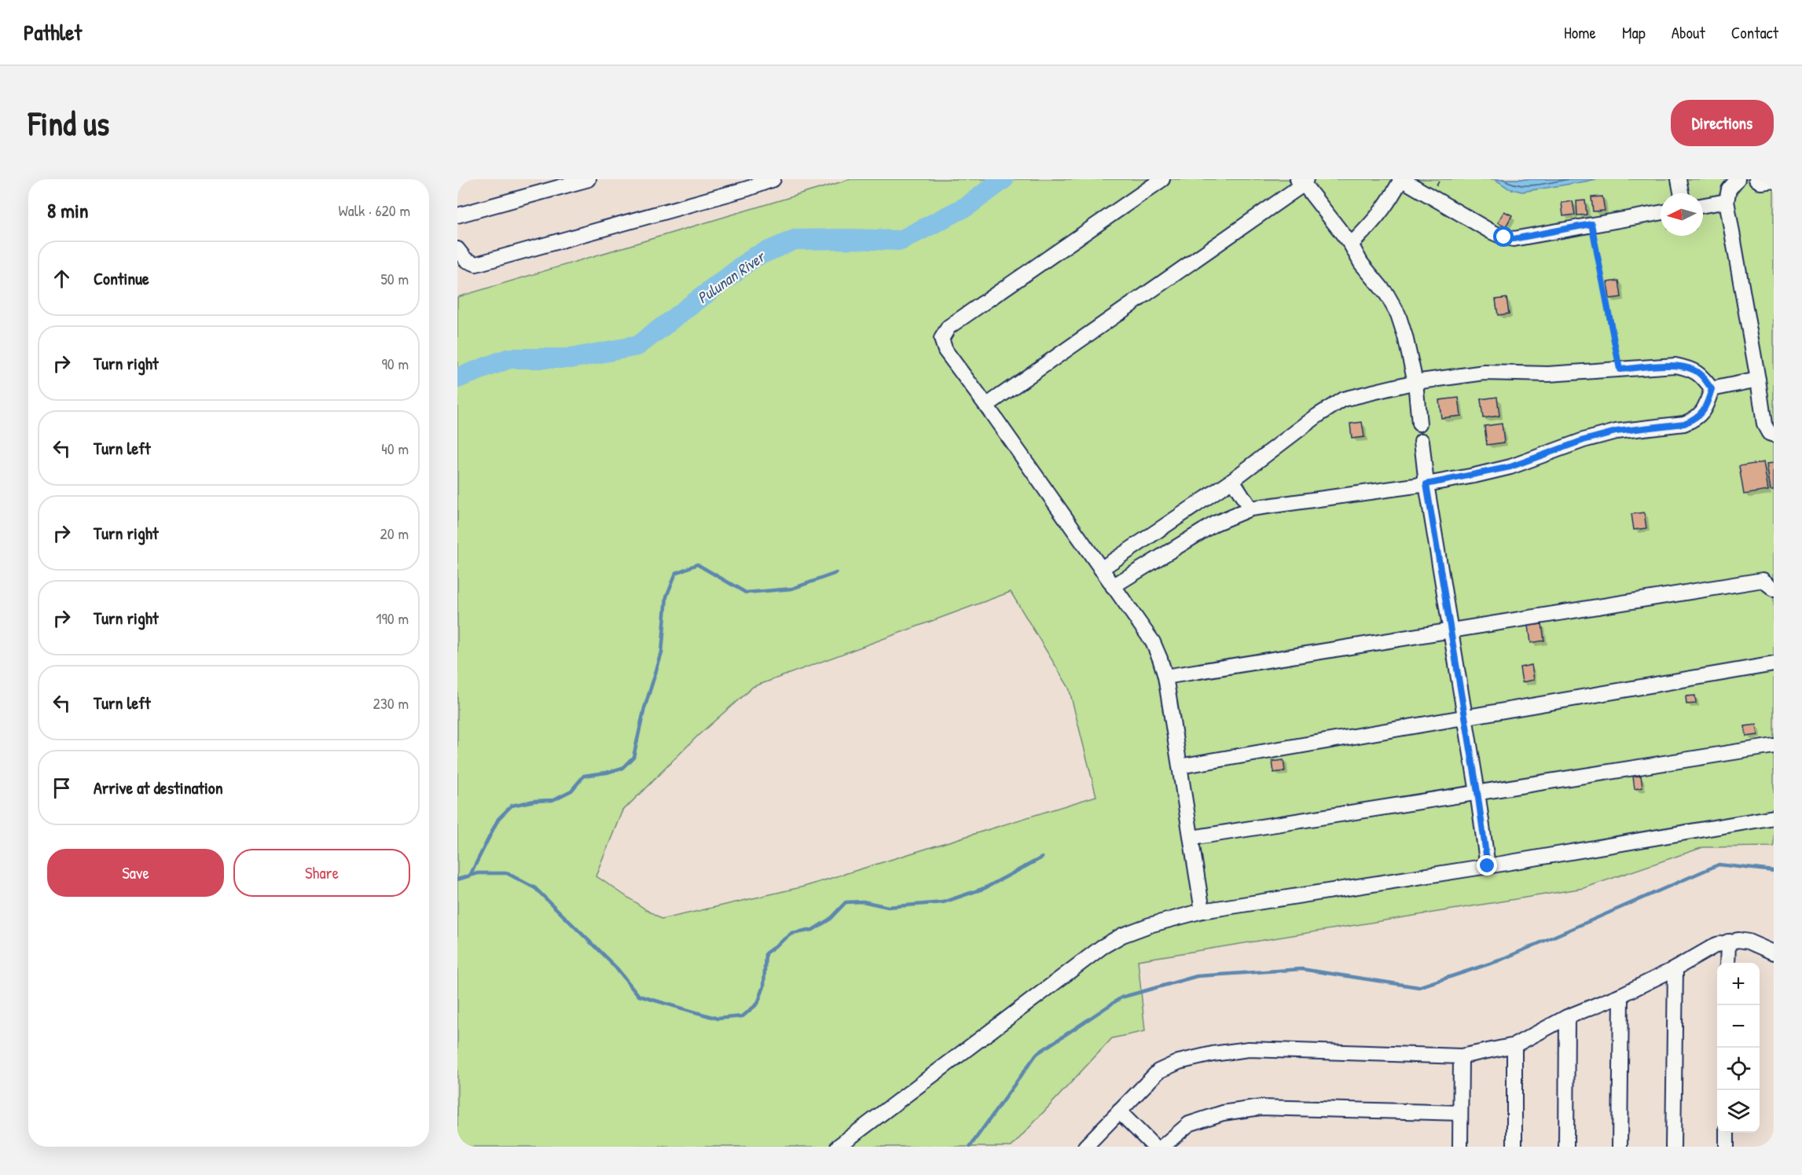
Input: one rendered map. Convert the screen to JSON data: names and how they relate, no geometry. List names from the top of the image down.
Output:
{
  "water": ["Pulunan River"],
  "north": "left",
  "page": {
    "header": "Pathlet",
    "nav": [
      "Home",
      "Map",
      "About",
      "Contact"
    ],
    "buttons": [
      "Directions",
      ["Save", "Share"]
    ],
    "title": "Find us",
    "heading": ["8 min", "Walk · 620 m"],
    "list": [
      ["Continue", "50 m"],
      ["Turn right", "90 m"],
      ["Turn left", "40 m"],
      ["Turn right", "20 m"],
      ["Turn right", "190 m"],
      ["Turn left", "230 m"],
      "Arrive at destination"
    ],
    "map_buttons": ["+", "−"]
  }
}
